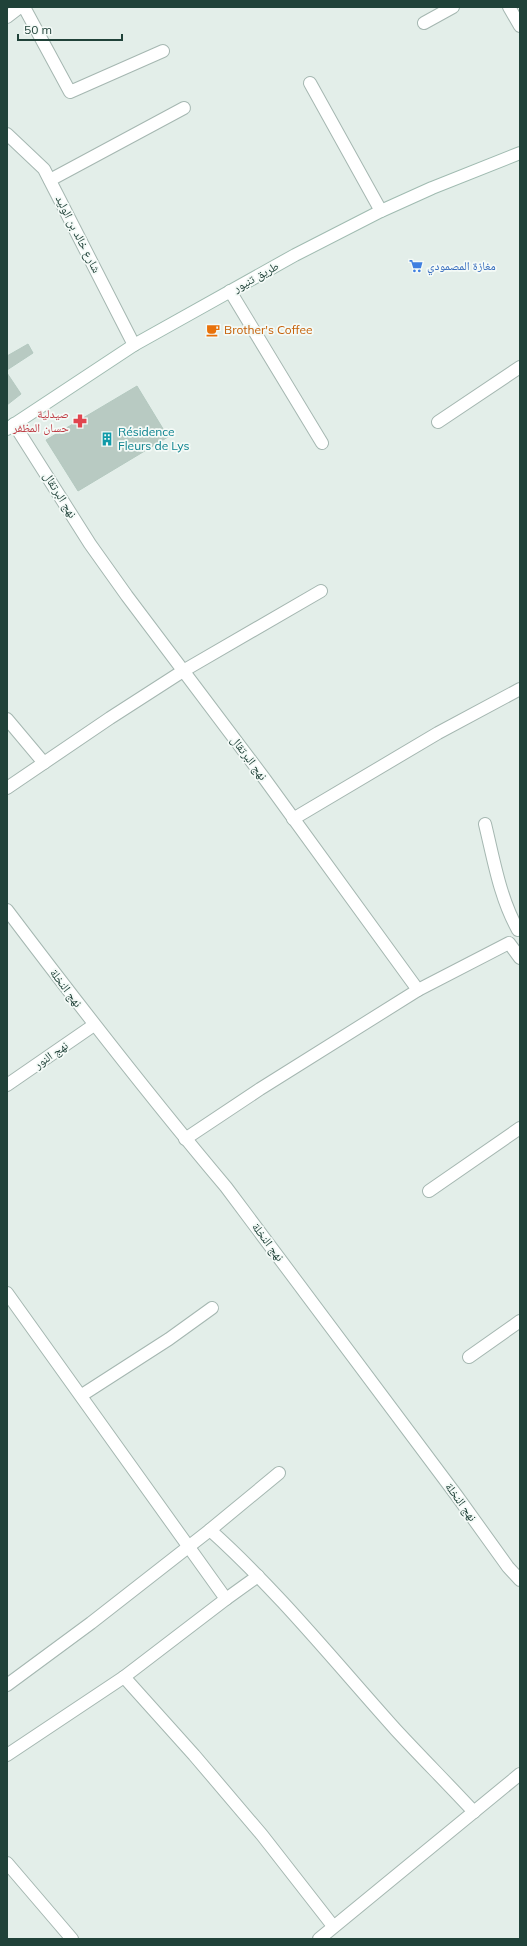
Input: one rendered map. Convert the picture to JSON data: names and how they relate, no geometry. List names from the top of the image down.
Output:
{
  "streets": {
    "street": [
      "شارع خالد بن الوليد",
      "طريق تنيور",
      "نهج البرتقال",
      "نهج النخلة",
      "نهج النور"
    ]
  },
  "crossings": [
    ["شارع خالد بن الوليد", "طريق تنيور"],
    ["طريق تنيور", "نهج البرتقال"],
    ["نهج النخلة", "نهج النور"]
  ],
  "places": {
    "supermarket": ["مغازة المصمودي"],
    "cafe": ["Brother's Coffee"],
    "pharmacy": ["صيدلية حسان المظفر"],
    "building": ["Résidence Fleurs de Lys"]
  },
  "scale_bar": "50 m"
}
